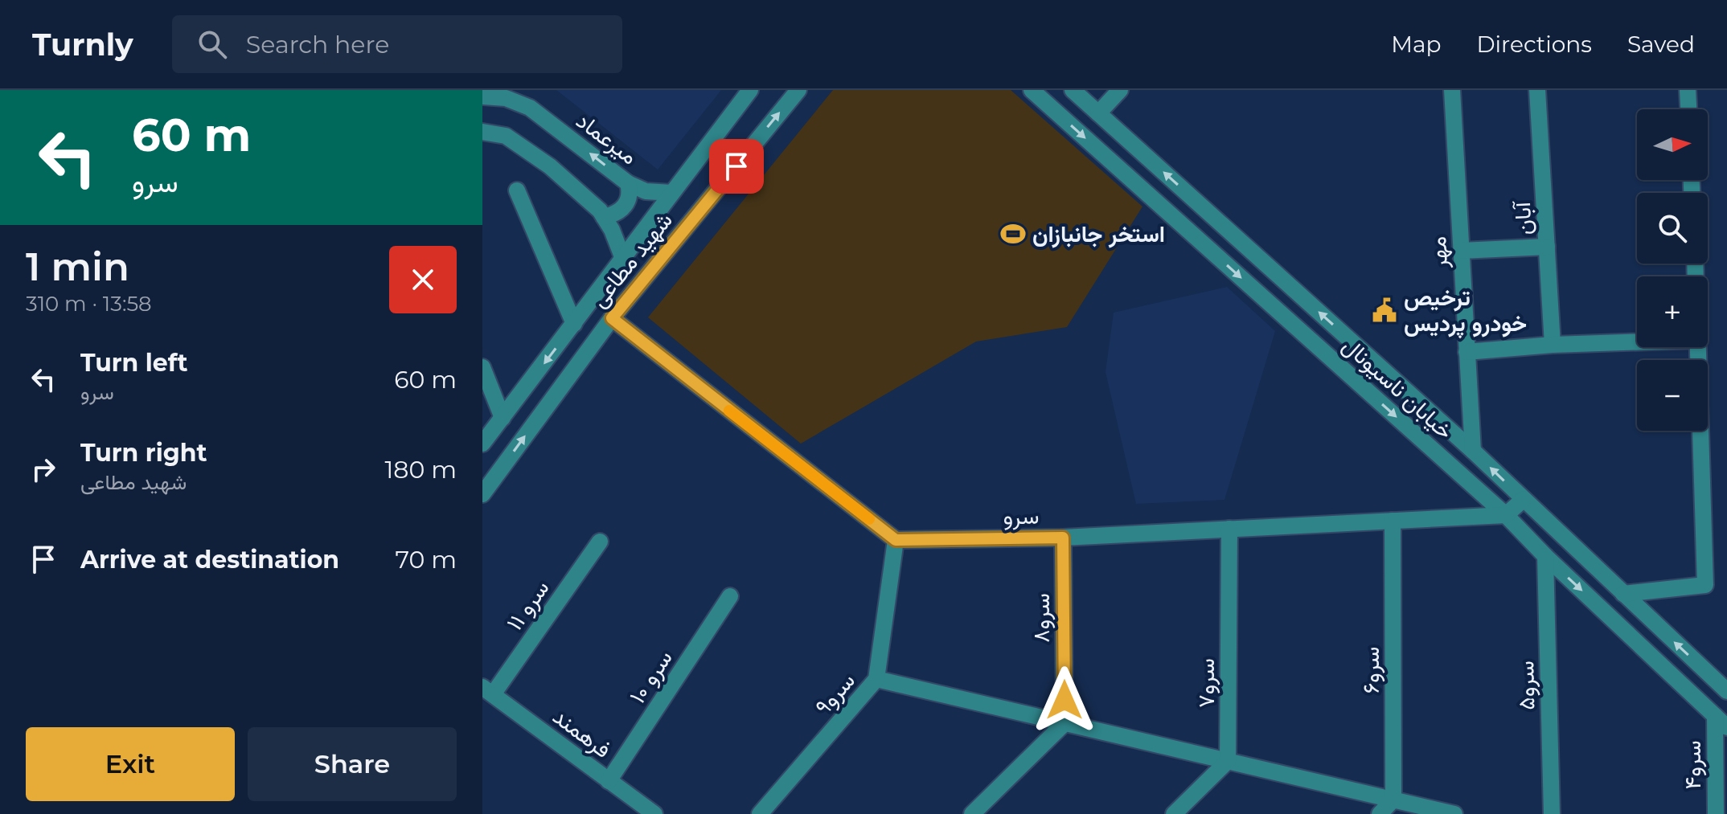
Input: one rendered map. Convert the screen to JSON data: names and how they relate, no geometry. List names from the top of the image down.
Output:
{
  "streets": {
    "street": [
      "میرعماد",
      "آبان",
      "مهر",
      "شهید مطاعی",
      "خیابان ناسیونال",
      "سرو",
      "۱۱ سرو",
      "سرو۸",
      "سرو۶",
      "سرو ۱۰",
      "سرو۷",
      "سرو۵",
      "سرو۹",
      "فرهمند",
      "سرو۴"
    ]
  },
  "crossings": [
    ["میرعماد", "شهید مطاعی"],
    ["مهر", "خیابان ناسیونال"],
    ["خیابان ناسیونال", "سرو"],
    ["خیابان ناسیونال", "سرو۵"],
    ["خیابان ناسیونال", "سرو۴"],
    ["سرو", "سرو۸"],
    ["سرو", "سرو۶"],
    ["سرو", "سرو۷"],
    ["سرو", "سرو۹"],
    ["۱۱ سرو", "فرهمند"],
    ["سرو ۱۰", "فرهمند"]
  ],
  "places": {
    "sports": ["استخر جانبازان"],
    "public building": ["ترخیص خودرو پردیس"]
  },
  "north": "right",
  "page": {
    "header": "Turnly",
    "search": "Search here",
    "nav": ["Map", "Directions", "Saved"],
    "turn": ["60 m", "سرو"],
    "map_buttons": ["+", "−"],
    "heading": ["1 min", "310 m · 13:58"],
    "list": [
      {
        "name": "Turn left",
        "note": "سرو",
        "value": "60 m"
      },
      {
        "name": "Turn right",
        "note": "شهید مطاعی",
        "value": "180 m"
      },
      {
        "name": "Arrive at destination",
        "value": "70 m"
      }
    ],
    "buttons": ["Exit", "Share"]
  }
}
